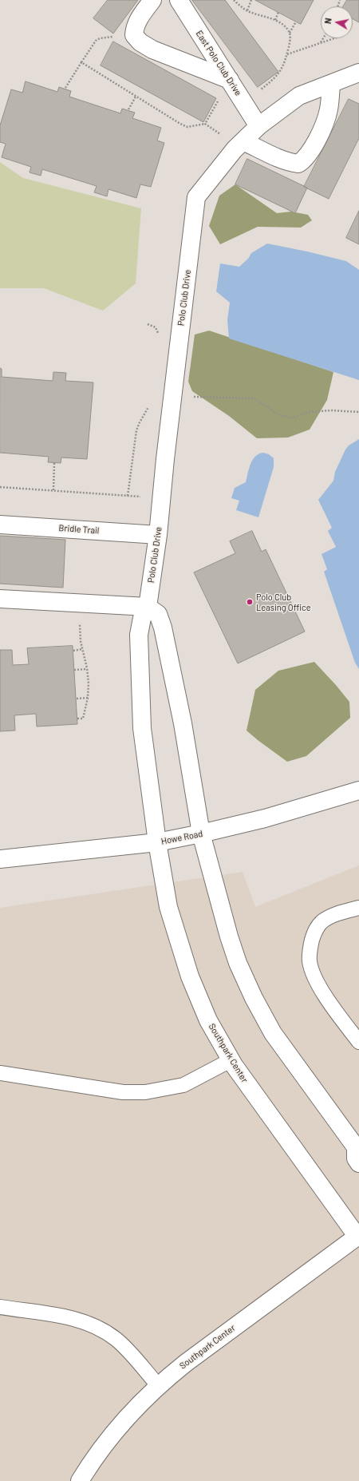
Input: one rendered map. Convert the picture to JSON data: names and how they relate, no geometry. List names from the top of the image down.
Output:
{
  "streets": {
    "street": [
      "East Polo Club Drive",
      "Polo Club Drive",
      "Bridle Trail",
      "Howe Road",
      "Southpark Center"
    ]
  },
  "crossings": [
    ["East Polo Club Drive", "Polo Club Drive"],
    ["Polo Club Drive", "Bridle Trail"],
    ["Polo Club Drive", "Howe Road"],
    ["Polo Club Drive", "Southpark Center"],
    ["Howe Road", "Southpark Center"]
  ],
  "places": ["Polo Club Leasing Office"],
  "north": "left"
}
